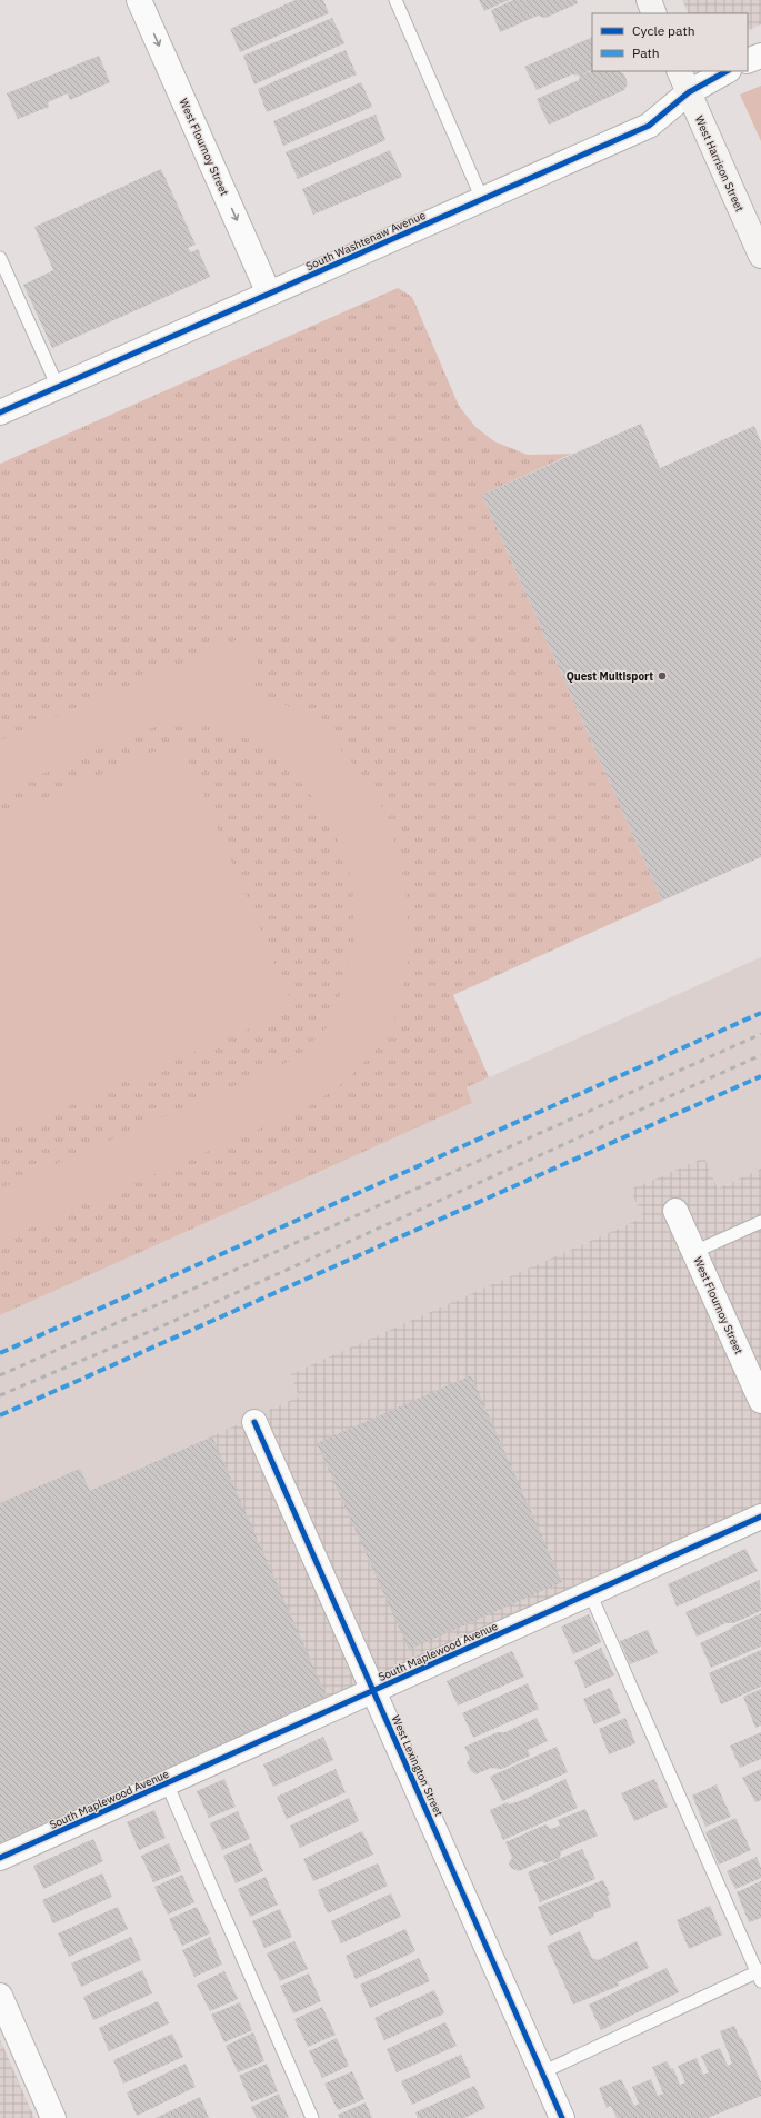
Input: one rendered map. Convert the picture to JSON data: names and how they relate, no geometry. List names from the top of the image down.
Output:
{
  "streets": {
    "street": [
      "West Flournoy Street",
      "West Harrison Street",
      "South Washtenaw Avenue",
      "South Maplewood Avenue",
      "West Lexington Street"
    ]
  },
  "crossings": [
    ["West Flournoy Street", "South Washtenaw Avenue"],
    ["West Harrison Street", "South Washtenaw Avenue"],
    ["South Maplewood Avenue", "West Lexington Street"]
  ],
  "one_way": ["West Flournoy Street"],
  "places": ["Quest Multisport"],
  "legend": ["Cycle path", "Path"]
}
